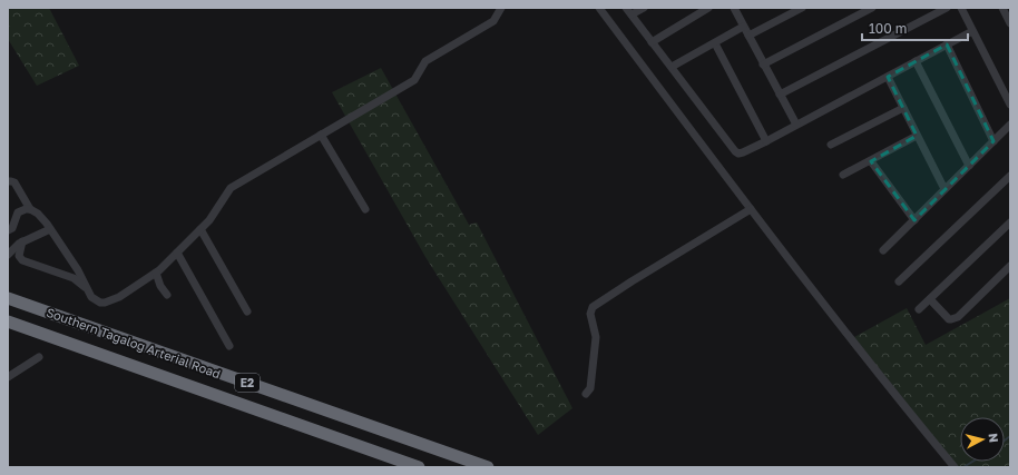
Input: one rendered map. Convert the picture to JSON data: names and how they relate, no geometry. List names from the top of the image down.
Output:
{
  "streets": {
    "highway": ["Southern Tagalog Arterial Road", "E2"]
  },
  "scale_bar": "100 m",
  "north": "right"
}
